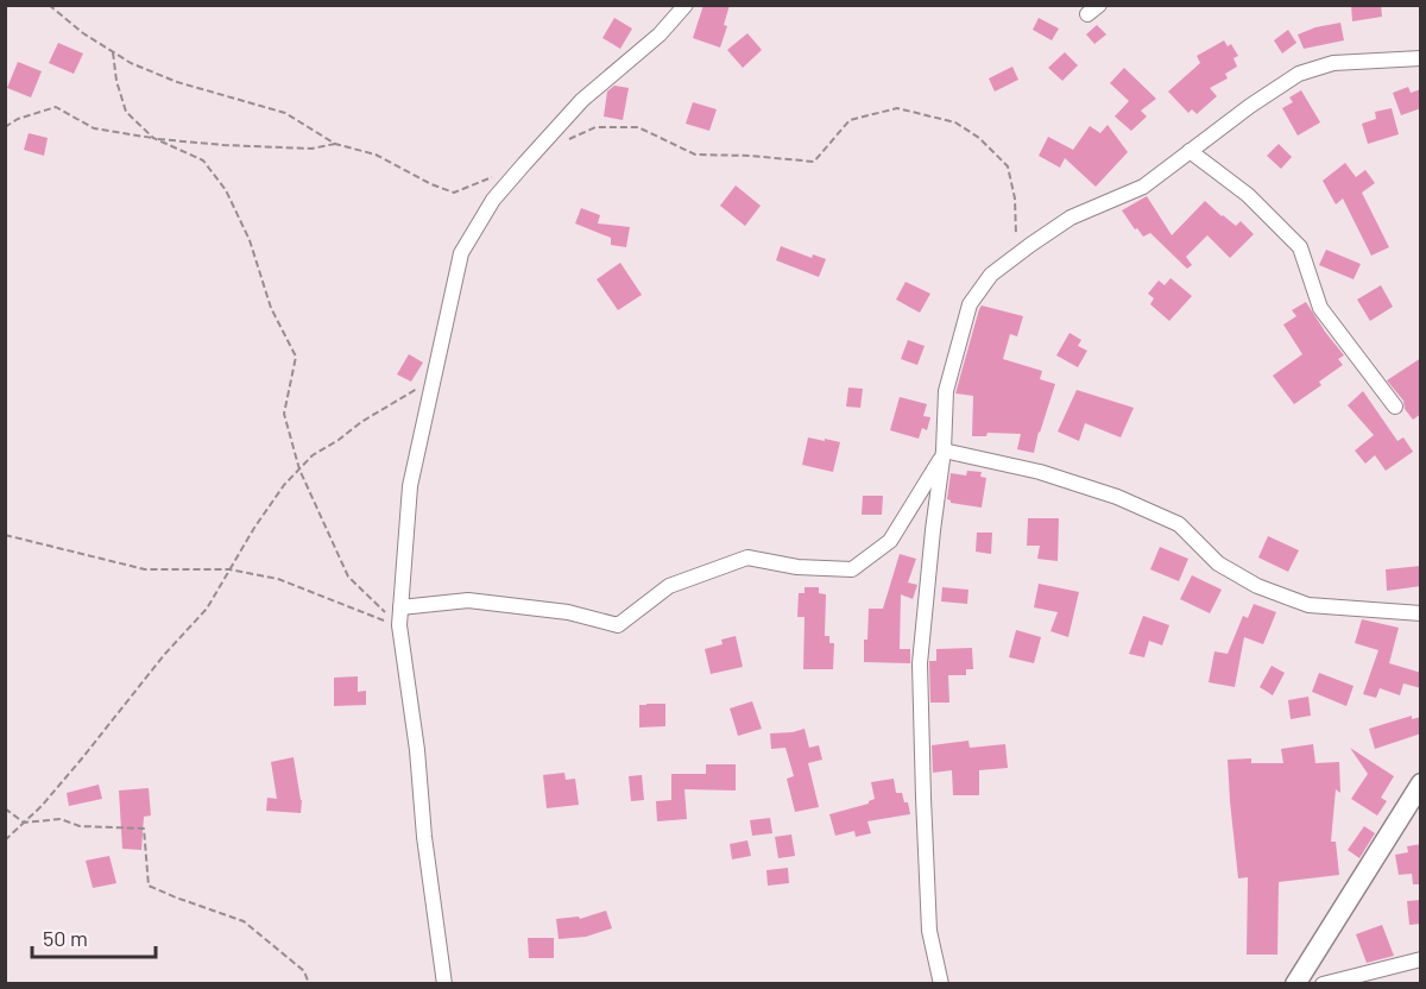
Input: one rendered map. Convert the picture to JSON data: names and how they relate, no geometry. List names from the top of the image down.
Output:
{
  "scale_bar": "50 m"
}
